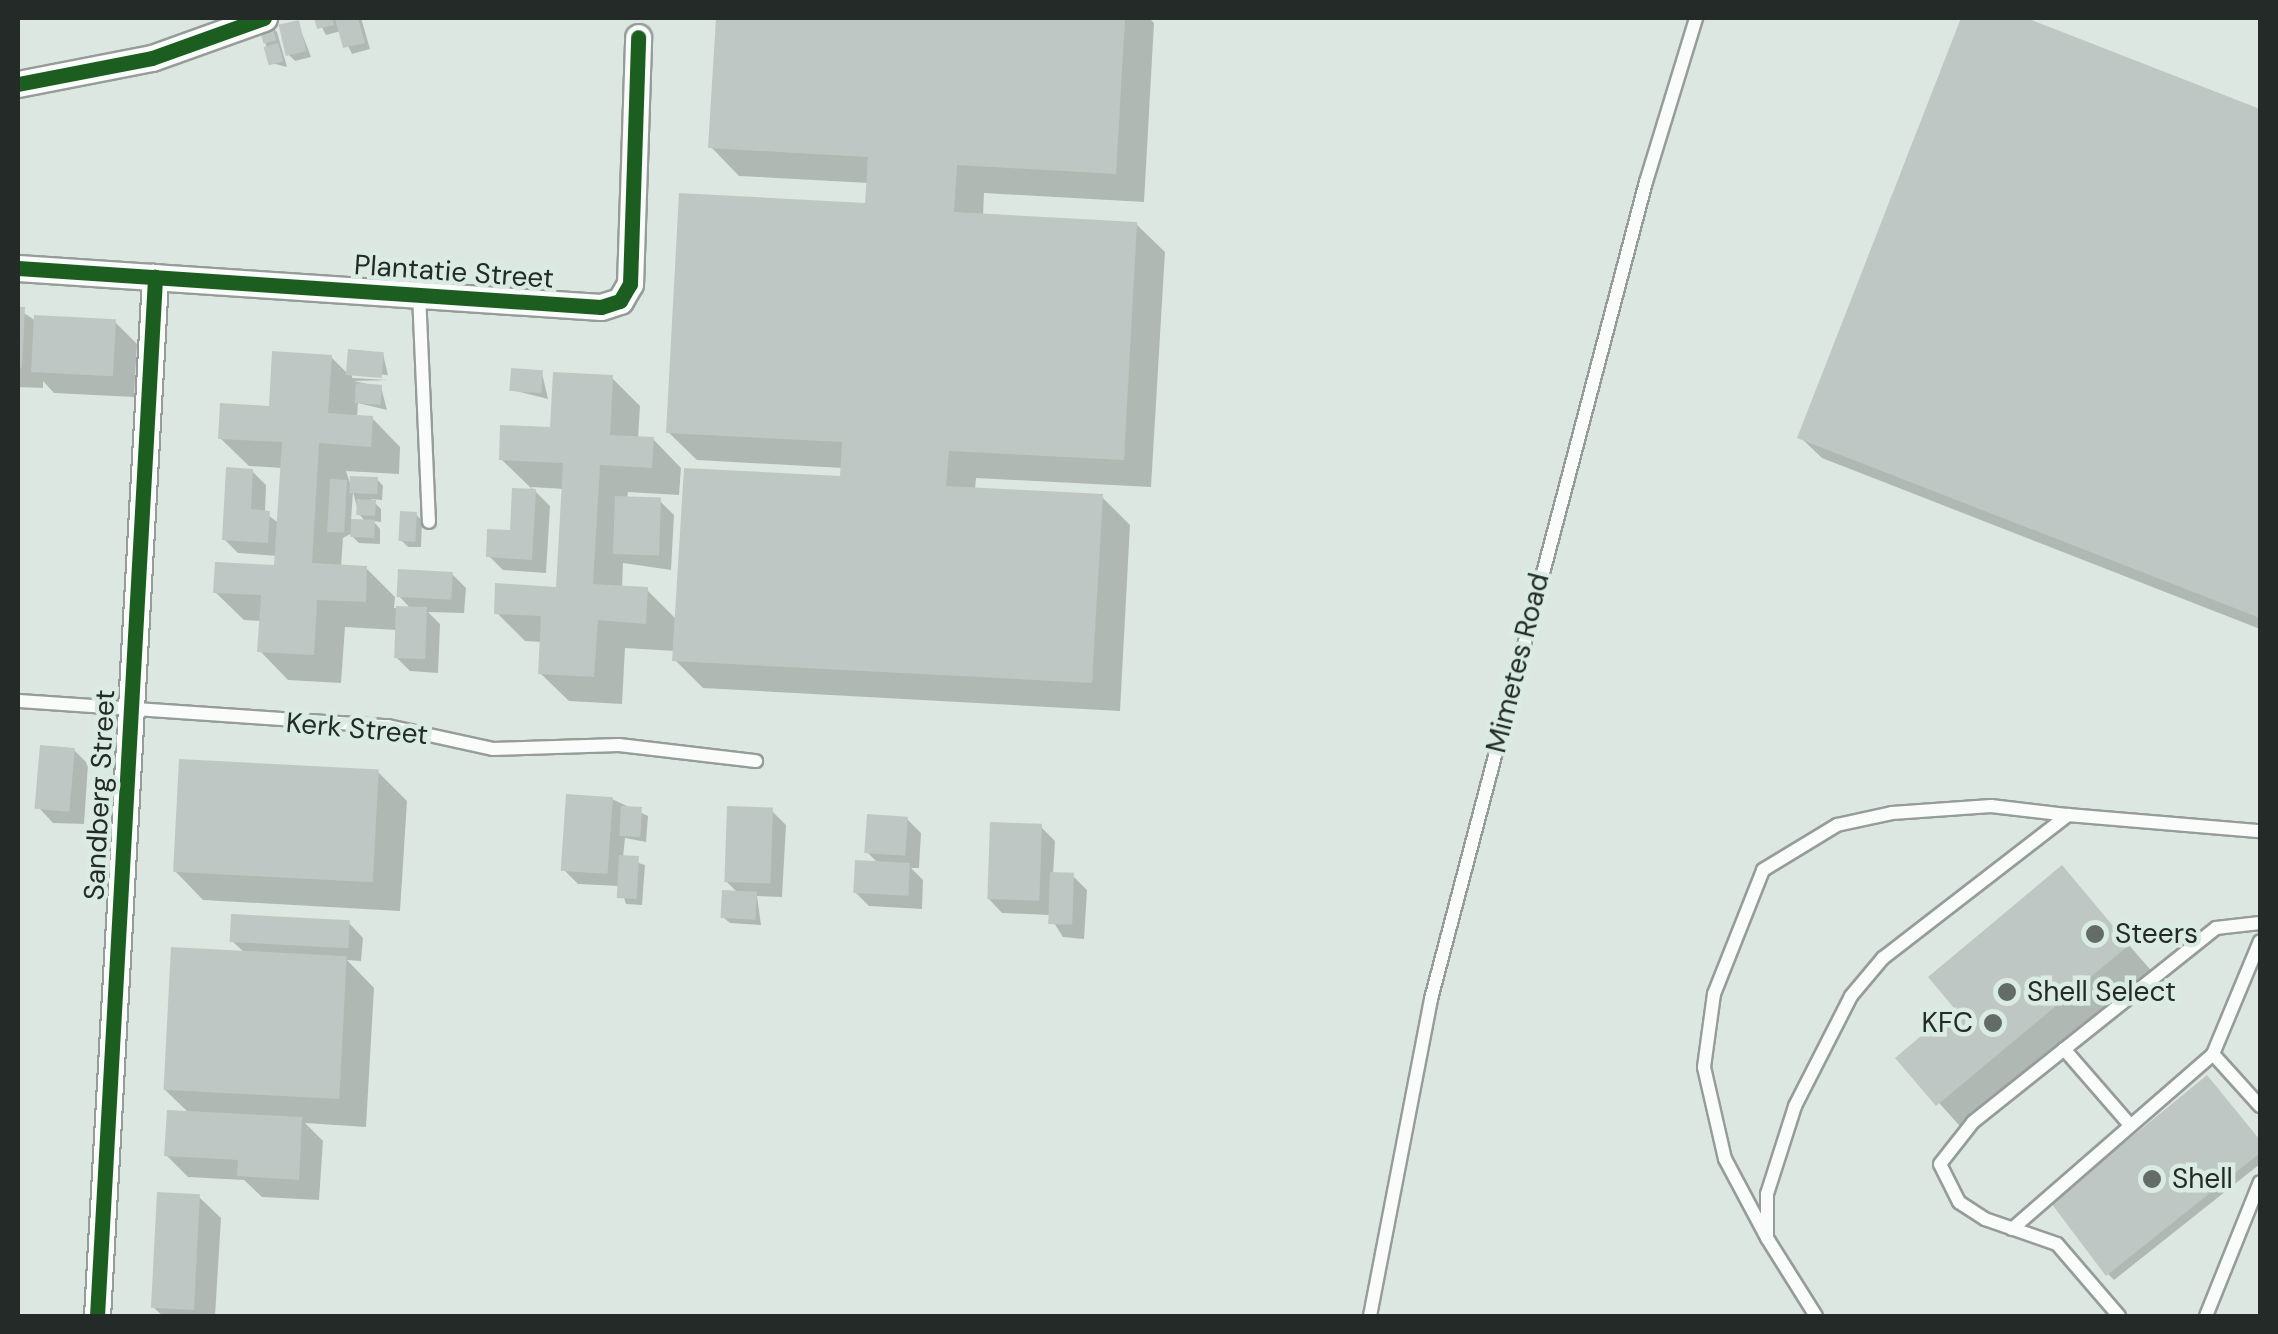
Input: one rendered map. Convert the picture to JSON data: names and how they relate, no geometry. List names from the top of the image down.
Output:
{
  "streets": {
    "street": ["Plantatie Street", "Sandberg Street"],
    "lane": ["Mimetes Road", "Kerk Street"]
  },
  "crossings": [
    ["Plantatie Street", "Sandberg Street"],
    ["Kerk Street", "Sandberg Street"]
  ],
  "places": [
    "Steers",
    "Shell Select",
    "KFC",
    "Shell"
  ]
}
